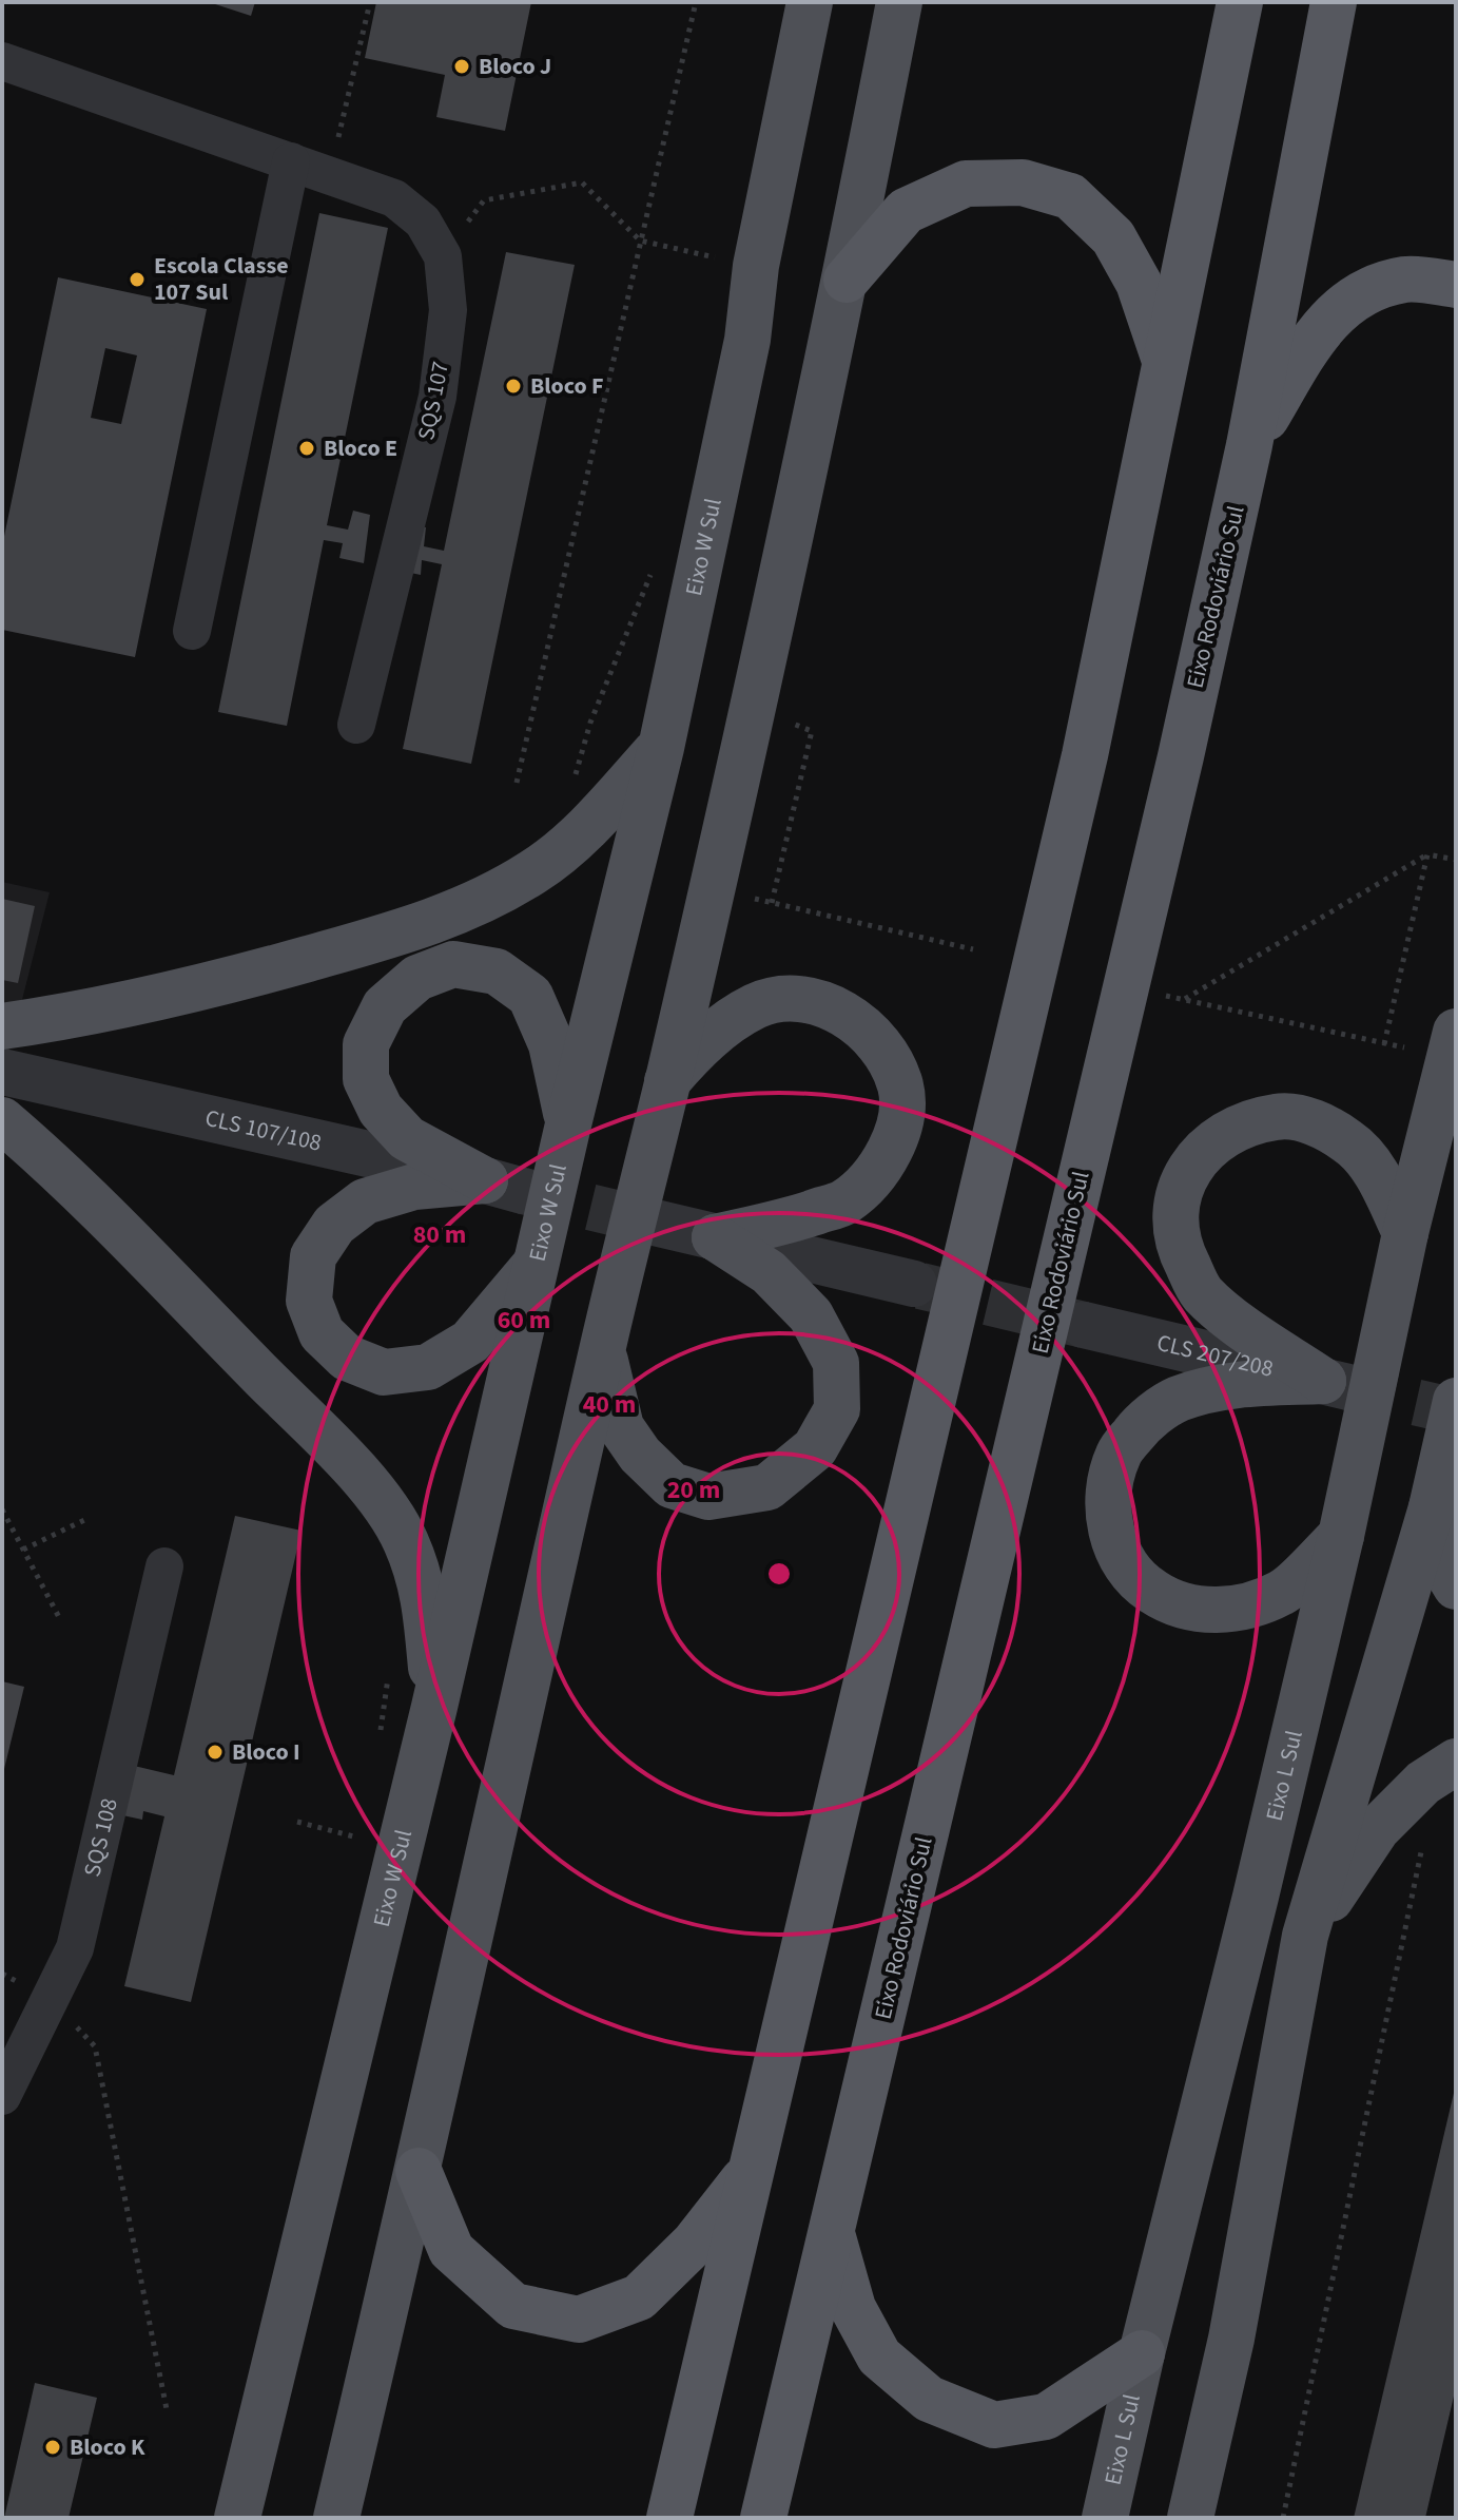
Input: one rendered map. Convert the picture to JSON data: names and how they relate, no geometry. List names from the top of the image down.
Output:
{
  "streets": {
    "highway": ["Eixo Rodoviário Sul"],
    "main road": ["Eixo W Sul", "Eixo L Sul"],
    "street": [
      "SQS 107",
      "CLS 107/108",
      "CLS 207/208",
      "SQS 108"
    ]
  },
  "places": [
    "Bloco J",
    "Escola Classe 107 Sul",
    "Bloco F",
    "Bloco E",
    "Bloco I",
    "Bloco K"
  ],
  "rings": [
    "80 m",
    "60 m",
    "40 m",
    "20 m"
  ]
}
